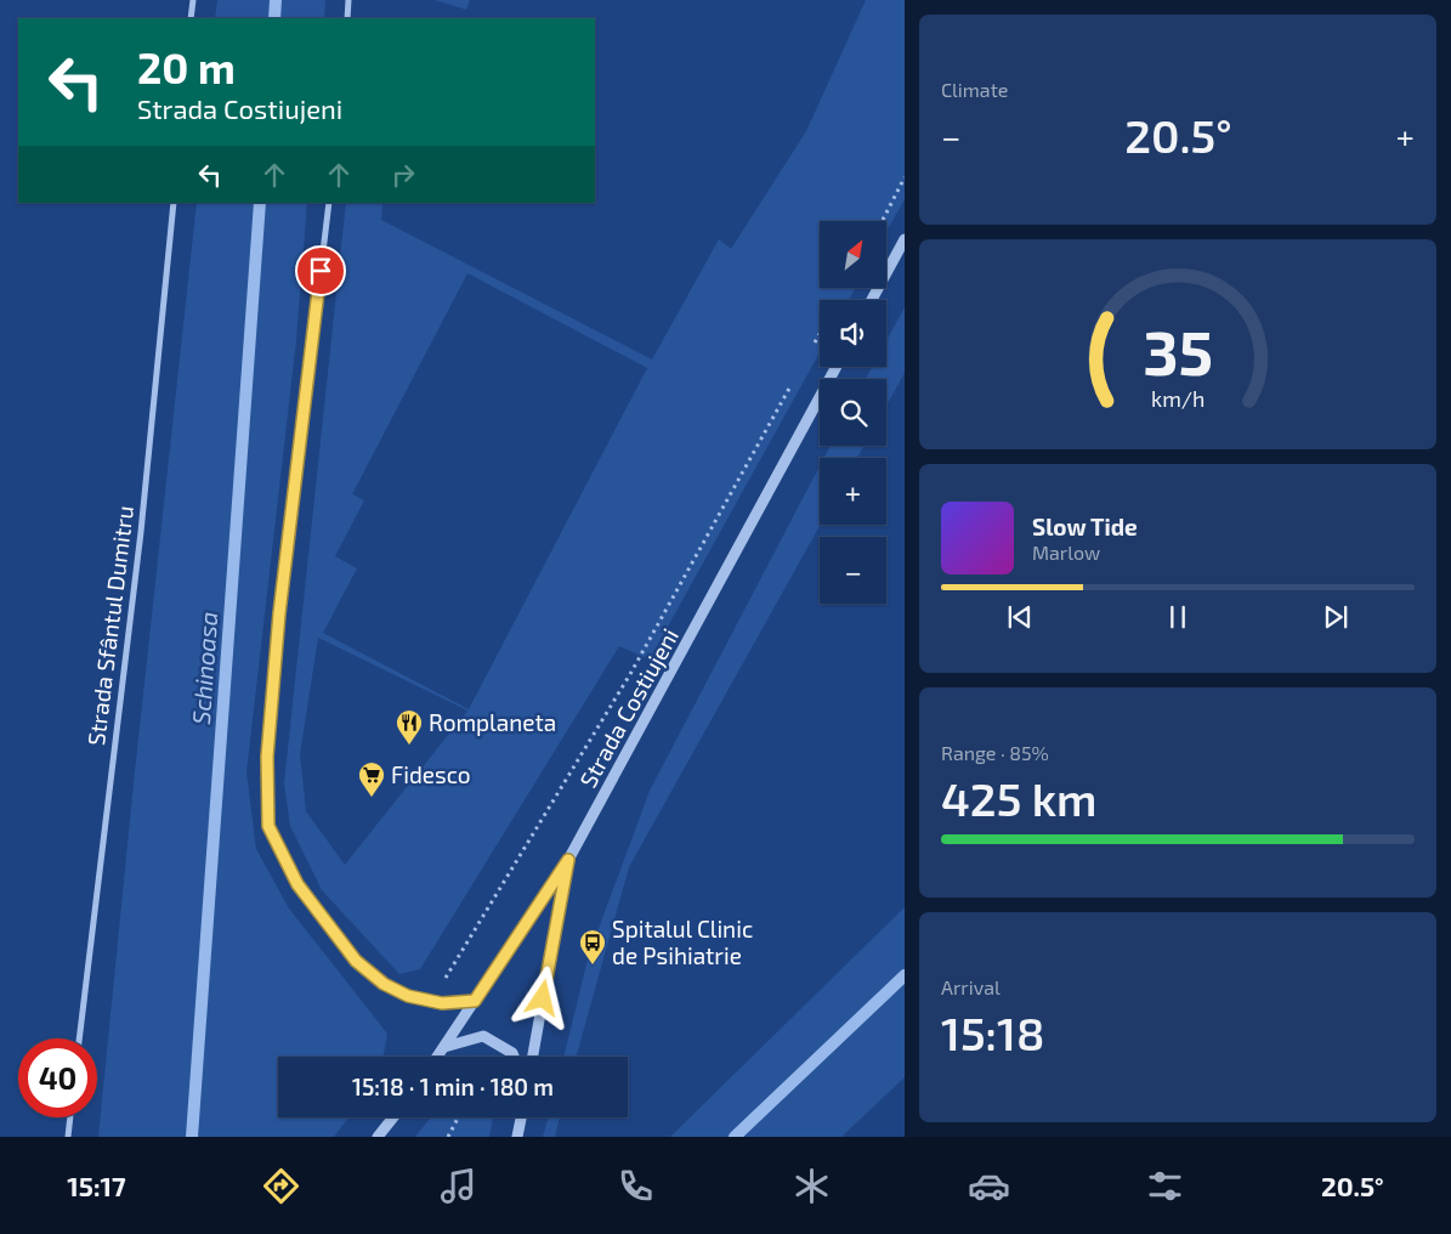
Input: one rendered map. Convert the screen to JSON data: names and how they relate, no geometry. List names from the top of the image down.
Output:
{
  "streets": {
    "street": ["Strada Sfântul Dumitru", "Strada Costiujeni"]
  },
  "water": ["Schinoasa"],
  "places": {
    "restaurant": ["Romplaneta"],
    "supermarket": ["Fidesco"],
    "bus stop": ["Spitalul Clinic de Psihiatrie"]
  },
  "north": "top right",
  "page": {
    "tile": [
      "Climate",
      ["Range · 85%", "425 km"],
      ["Arrival", "15:18"]
    ],
    "turn": ["20 m", "Strada Costiujeni"],
    "heat": ["−", "20.5°", "+"],
    "map_buttons": ["+", "−"],
    "song": ["Slow Tide", "Marlow"],
    "limit": "40",
    "trip": "15:18 · 1 min · 180 m",
    "tabs": ["15:17", "20.5°"],
    "gauge": ["35", "km/h"]
  }
}
